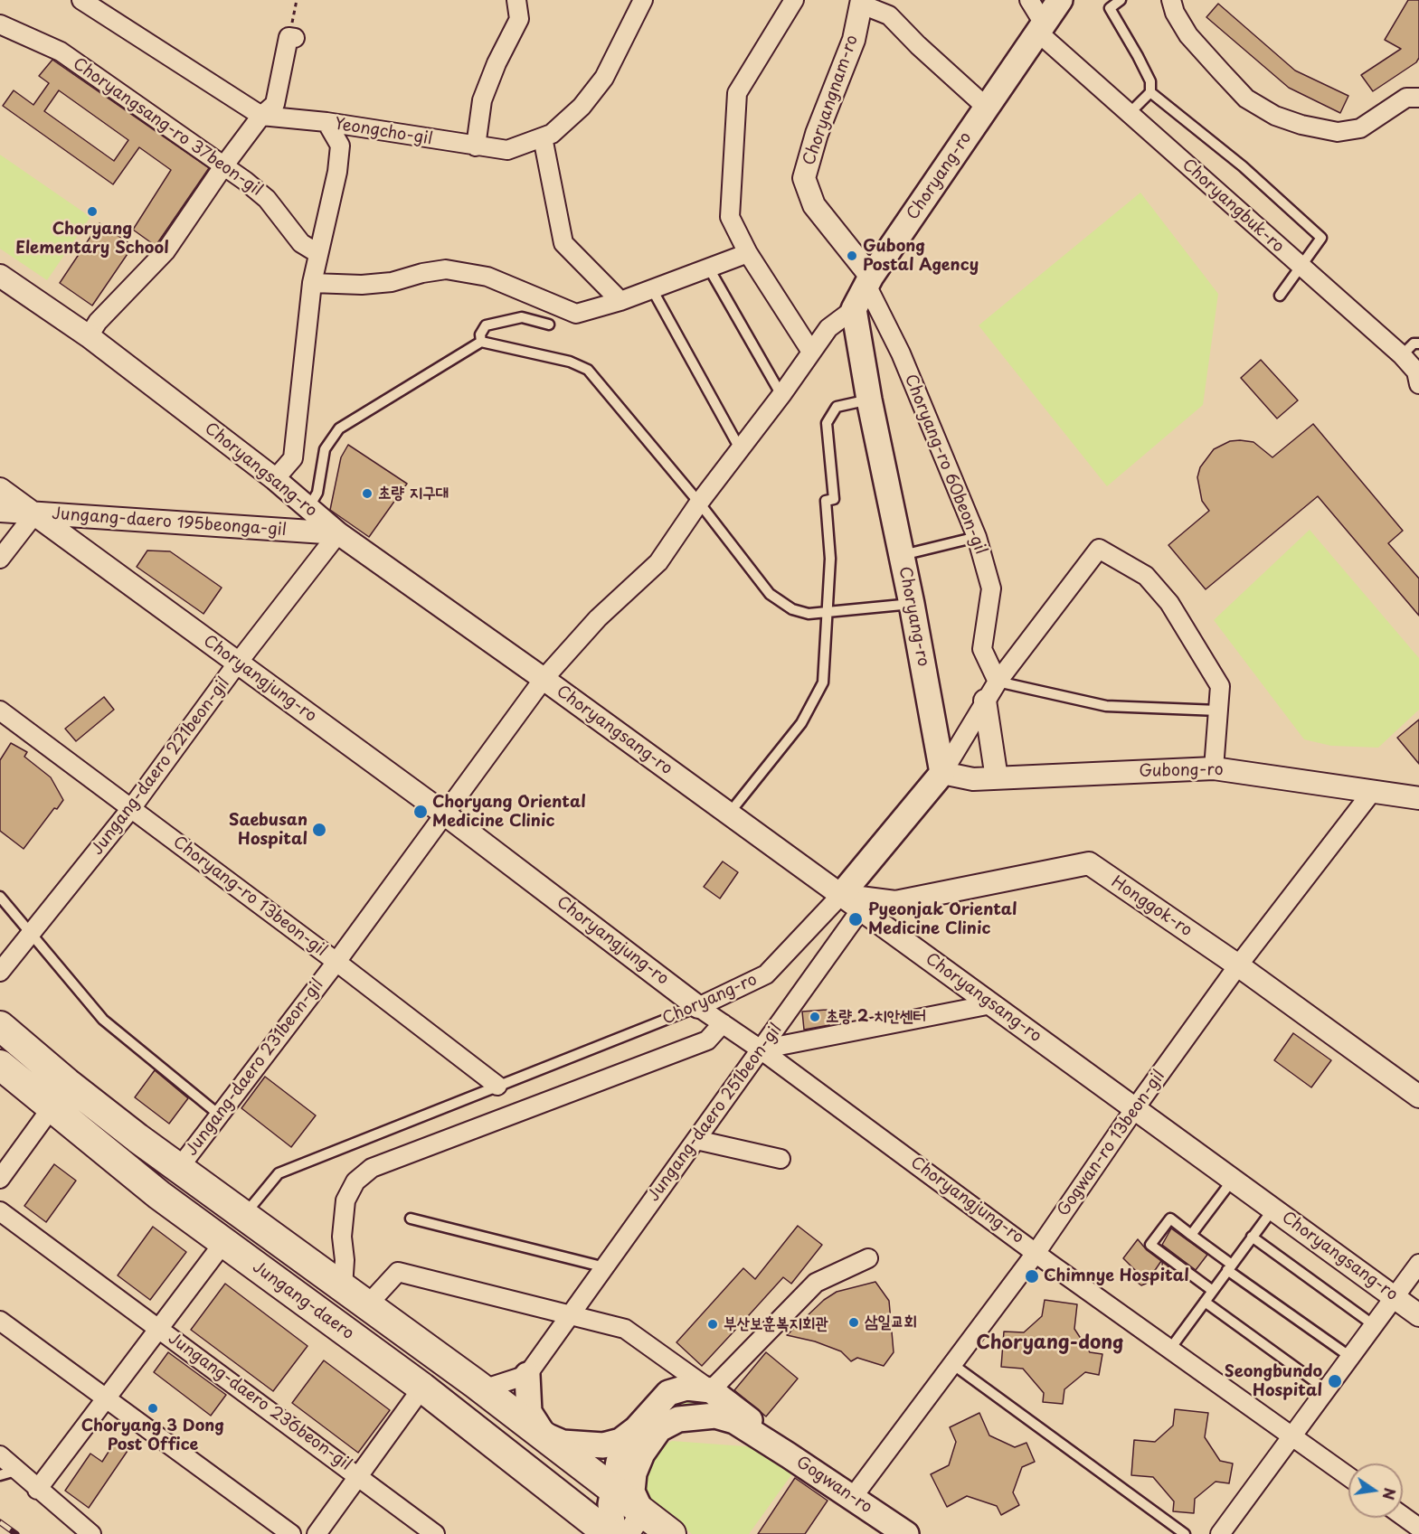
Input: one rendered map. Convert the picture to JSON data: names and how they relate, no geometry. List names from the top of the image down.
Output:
{
  "streets": {
    "main road": ["Choryang-ro", "Jungang-daero", "Gogwan-ro"],
    "street": [
      "Choryangnam-ro",
      "Choryangsang-ro 37beon-gil",
      "Yeongcho-gil",
      "Choryangbuk-ro",
      "Choryang-ro 60beon-gil",
      "Choryangsang-ro",
      "Jungang-daero 195beonga-gil",
      "Choryangjung-ro",
      "Jungang-daero 221beon-gil",
      "Gubong-ro",
      "Choryang-ro 13beon-gil",
      "Honggok-ro",
      "Jungang-daero 231beon-gil",
      "Jungang-daero 251beon-gil",
      "Gogwan-ro 13beon-gil",
      "Jungang-daero 236beon-gil"
    ]
  },
  "crossings": [
    ["Choryangnam-ro", "Choryang-ro"],
    ["Choryangnam-ro", "Choryang-ro 60beon-gil"],
    ["Choryang-ro", "Choryangbuk-ro"],
    ["Choryang-ro", "Choryang-ro 60beon-gil"],
    ["Choryang-ro", "Choryangsang-ro"],
    ["Choryang-ro", "Choryangjung-ro"],
    ["Choryang-ro", "Gubong-ro"],
    ["Choryang-ro", "Choryang-ro 13beon-gil"],
    ["Choryang-ro", "Honggok-ro"],
    ["Choryang-ro", "Jungang-daero 231beon-gil"],
    ["Choryang-ro", "Jungang-daero"],
    ["Choryangsang-ro", "Jungang-daero 195beonga-gil"],
    ["Choryangsang-ro", "Jungang-daero 221beon-gil"],
    ["Choryangsang-ro", "Honggok-ro"],
    ["Choryangsang-ro", "Jungang-daero 231beon-gil"],
    ["Choryangsang-ro", "Jungang-daero 251beon-gil"],
    ["Choryangsang-ro", "Gogwan-ro 13beon-gil"],
    ["Jungang-daero 195beonga-gil", "Choryangjung-ro"],
    ["Jungang-daero 195beonga-gil", "Jungang-daero 221beon-gil"],
    ["Choryangjung-ro", "Jungang-daero 221beon-gil"],
    ["Choryangjung-ro", "Jungang-daero 231beon-gil"],
    ["Choryangjung-ro", "Jungang-daero 251beon-gil"],
    ["Choryangjung-ro", "Gogwan-ro 13beon-gil"],
    ["Jungang-daero 221beon-gil", "Choryang-ro 13beon-gil"],
    ["Gubong-ro", "Gogwan-ro 13beon-gil"],
    ["Choryang-ro 13beon-gil", "Jungang-daero 231beon-gil"],
    ["Honggok-ro", "Gogwan-ro 13beon-gil"],
    ["Jungang-daero 231beon-gil", "Jungang-daero"],
    ["Jungang-daero 251beon-gil", "Jungang-daero"],
    ["Gogwan-ro 13beon-gil", "Gogwan-ro"],
    ["Jungang-daero", "Jungang-daero 236beon-gil"],
    ["Jungang-daero", "Gogwan-ro"]
  ],
  "districts": ["Choryang-dong"],
  "places": [
    "Choryang Elementary School",
    "Gubong Postal Agency",
    "초량 지구대",
    "Choryang Oriental Medicine Clinic",
    "Saebusan Hospital",
    "Pyeonjak Oriental Medicine Clinic",
    "초량 2 치안센터",
    "Chimnye Hospital",
    "삼일교회",
    "부산보훈복지회관",
    "Seongbundo Hospital",
    "Choryang 3 Dong Post Office"
  ],
  "north": "right"
}
